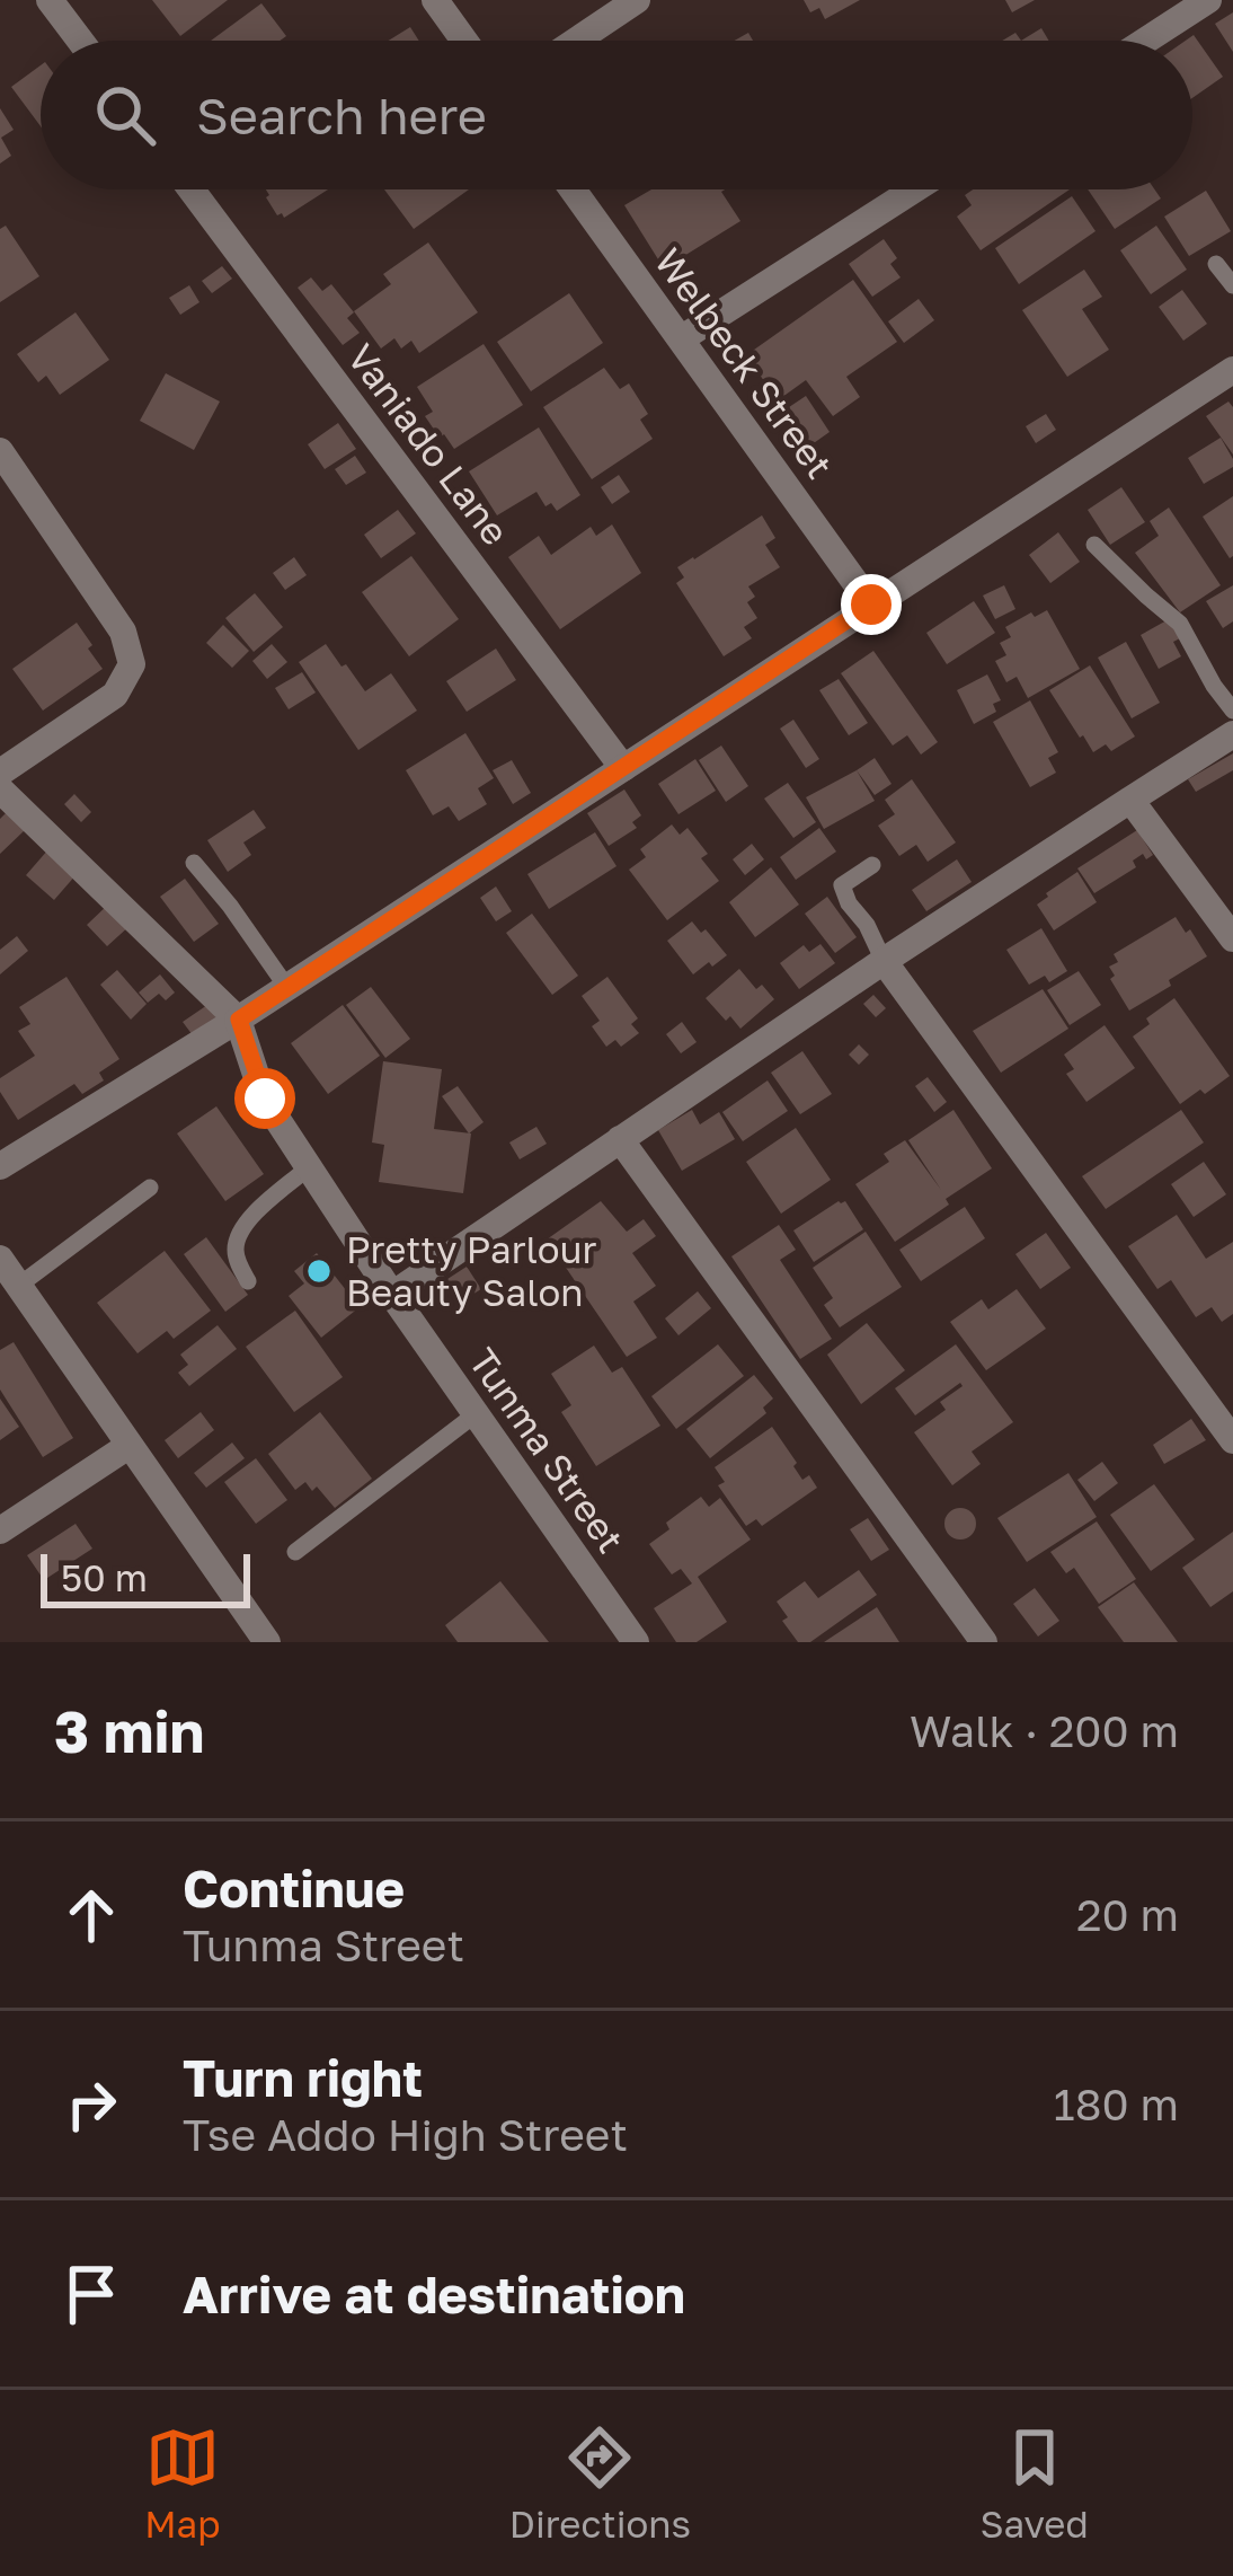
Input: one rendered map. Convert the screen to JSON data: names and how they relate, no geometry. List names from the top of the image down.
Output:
{
  "streets": {
    "street": ["Welbeck Street", "Vaniado Lane", "Tunma Street"]
  },
  "places": ["Pretty Parlour Beauty Salon"],
  "scale_bar": "50 m",
  "page": {
    "search": "Search here",
    "scale": "50 m",
    "heading": ["3 min", "Walk · 200 m"],
    "list": [
      ["Continue", "Tunma Street", "20 m"],
      ["Turn right", "Tse Addo High Street", "180 m"],
      "Arrive at destination"
    ],
    "nav": ["Map", "Directions", "Saved"]
  }
}
